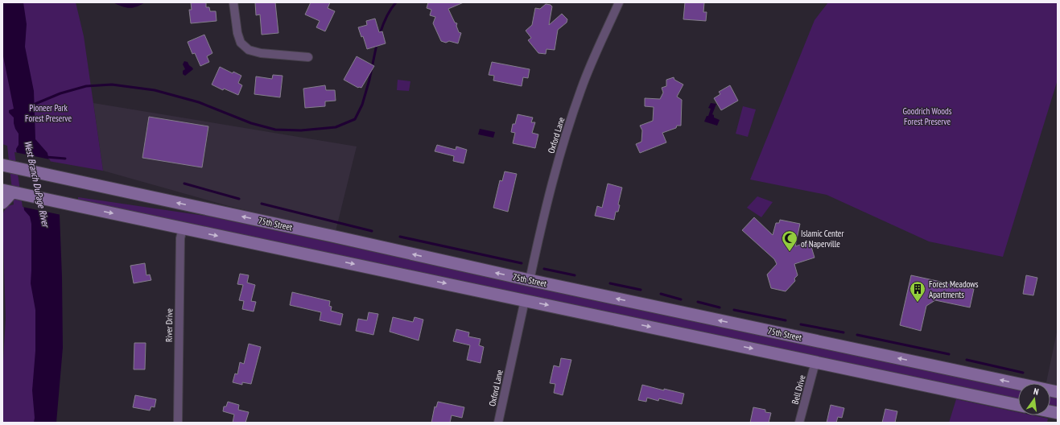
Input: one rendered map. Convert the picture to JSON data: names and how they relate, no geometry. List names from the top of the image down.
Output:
{
  "streets": {
    "main road": ["75th Street"],
    "street": ["Oxford Lane", "River Drive", "Bell Drive"]
  },
  "crossings": [
    ["Oxford Lane", "75th Street"]
  ],
  "water": ["West Branch DuPage River"],
  "parks": ["Pioneer Park Forest Preserve", "Goodrich Woods Forest Preserve"],
  "places": {
    "mosque": ["Islamic Center of Naperville"],
    "building": ["Forest Meadows Apartments"]
  },
  "north": "top"
}
